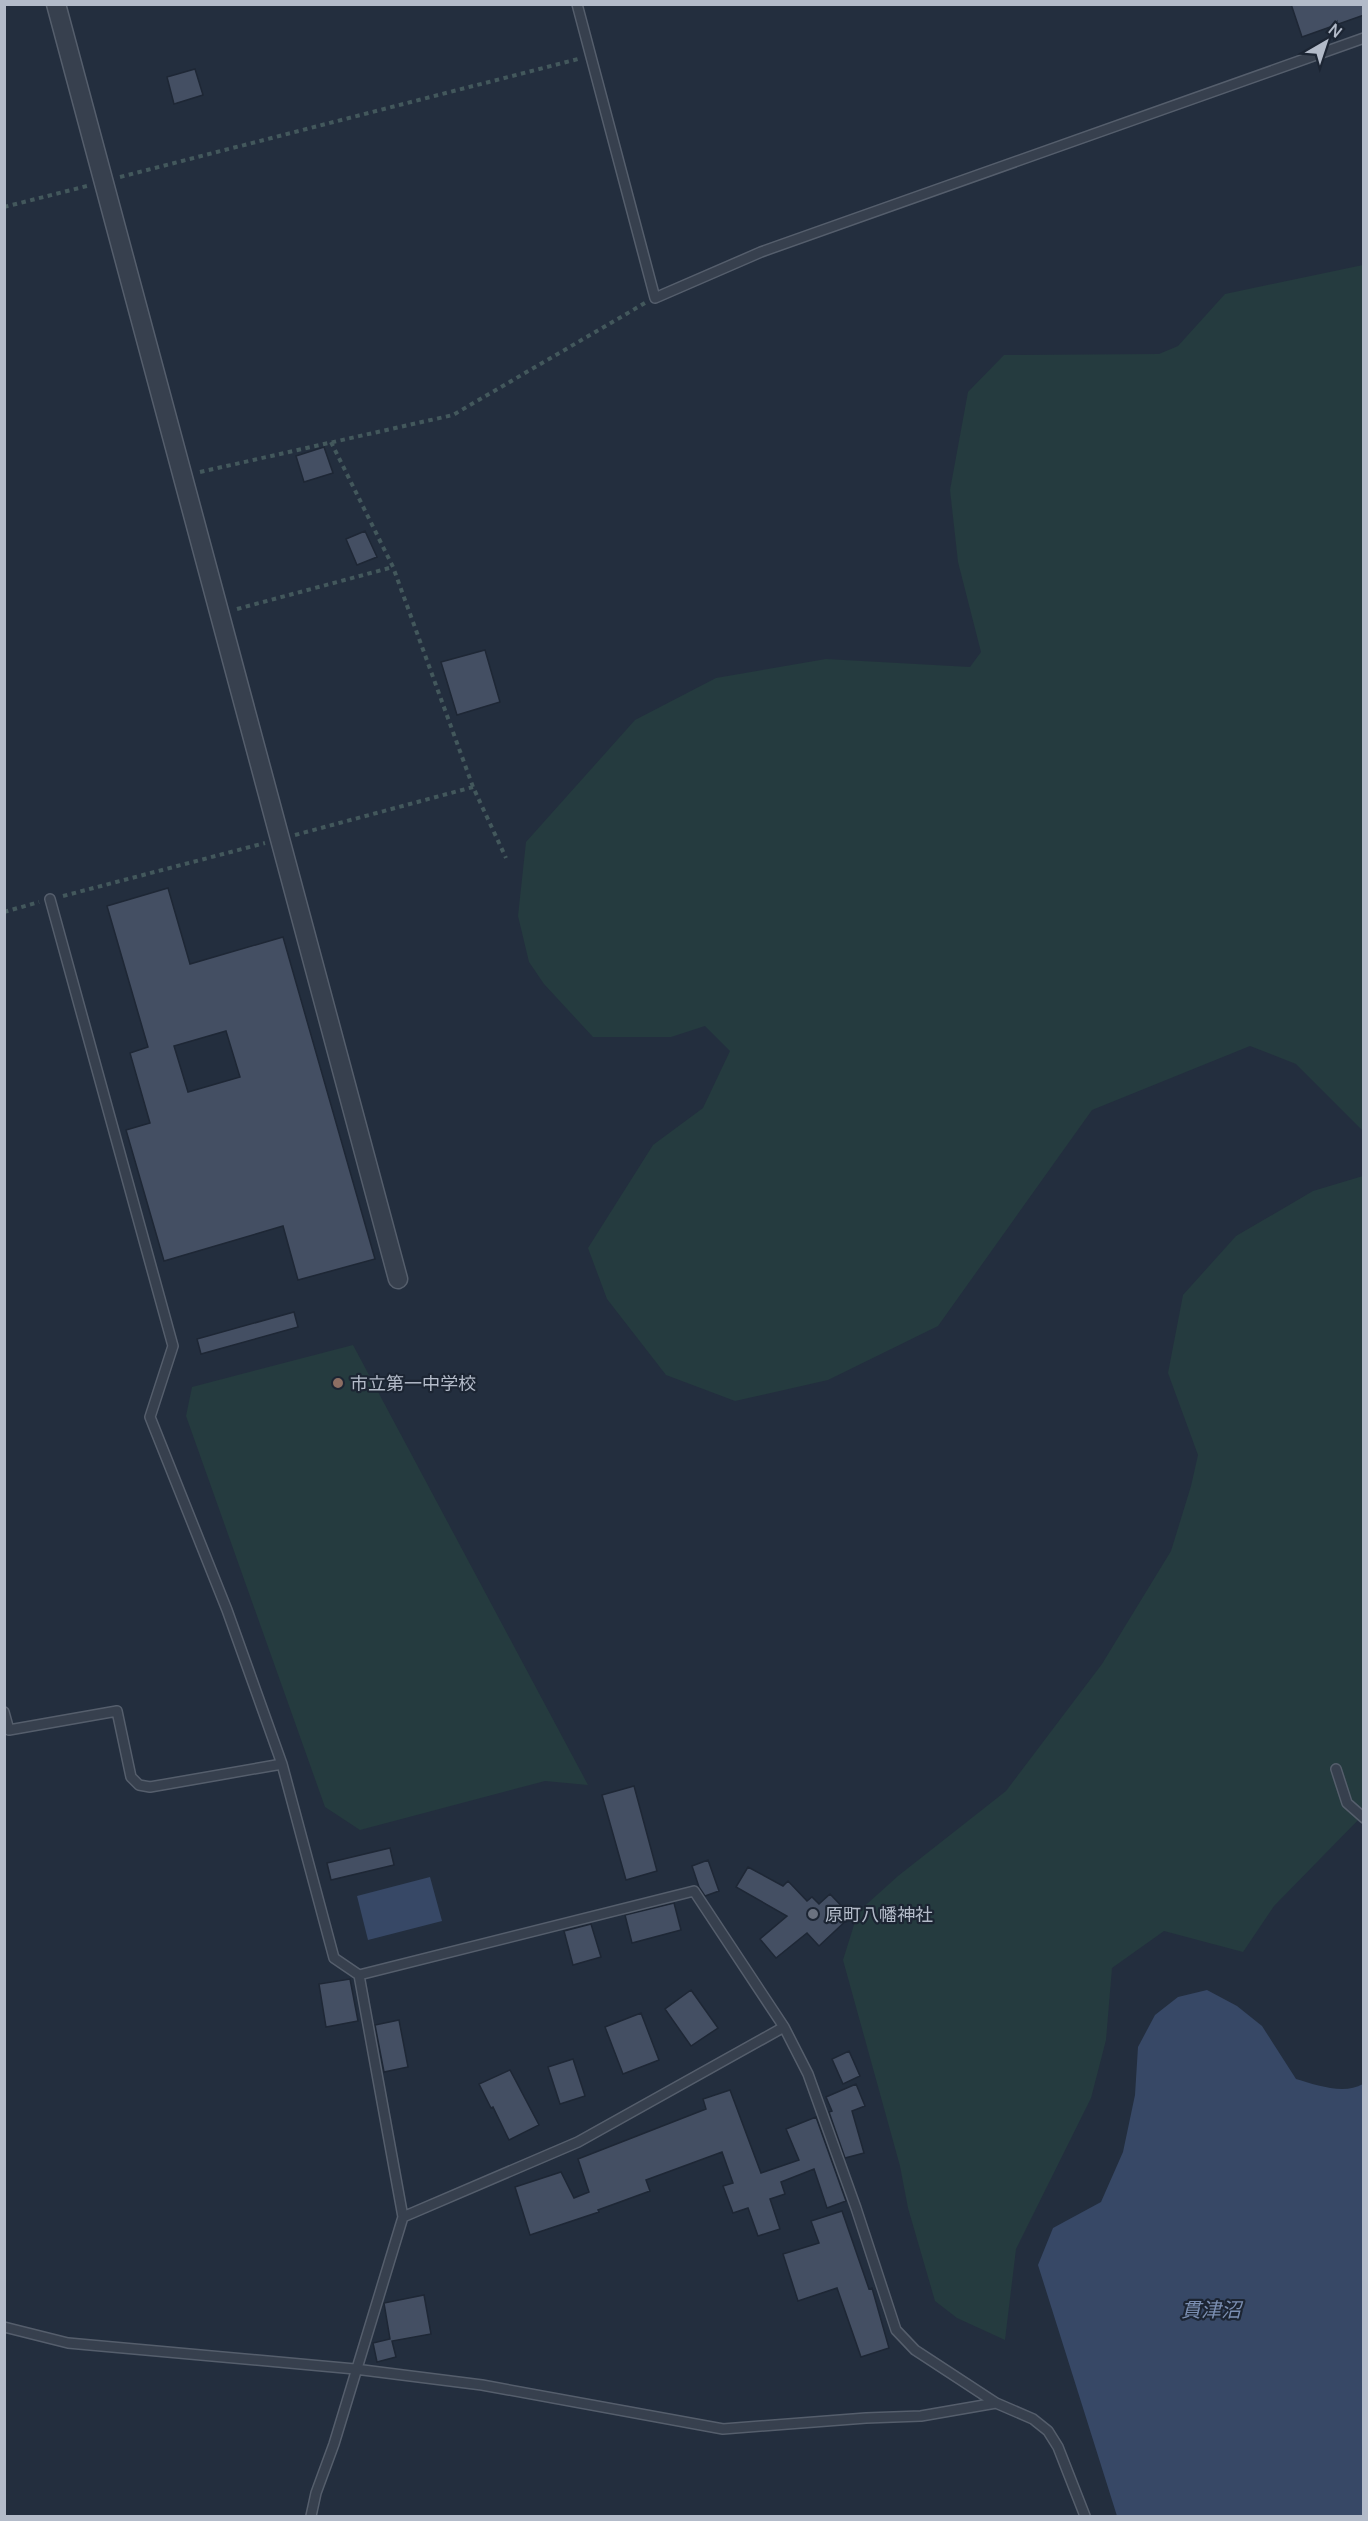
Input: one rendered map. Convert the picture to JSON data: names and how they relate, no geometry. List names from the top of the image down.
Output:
{
  "water": ["貫津沼"],
  "places": ["市立第一中学校", "原町八幡神社"],
  "north": "top right"
}
